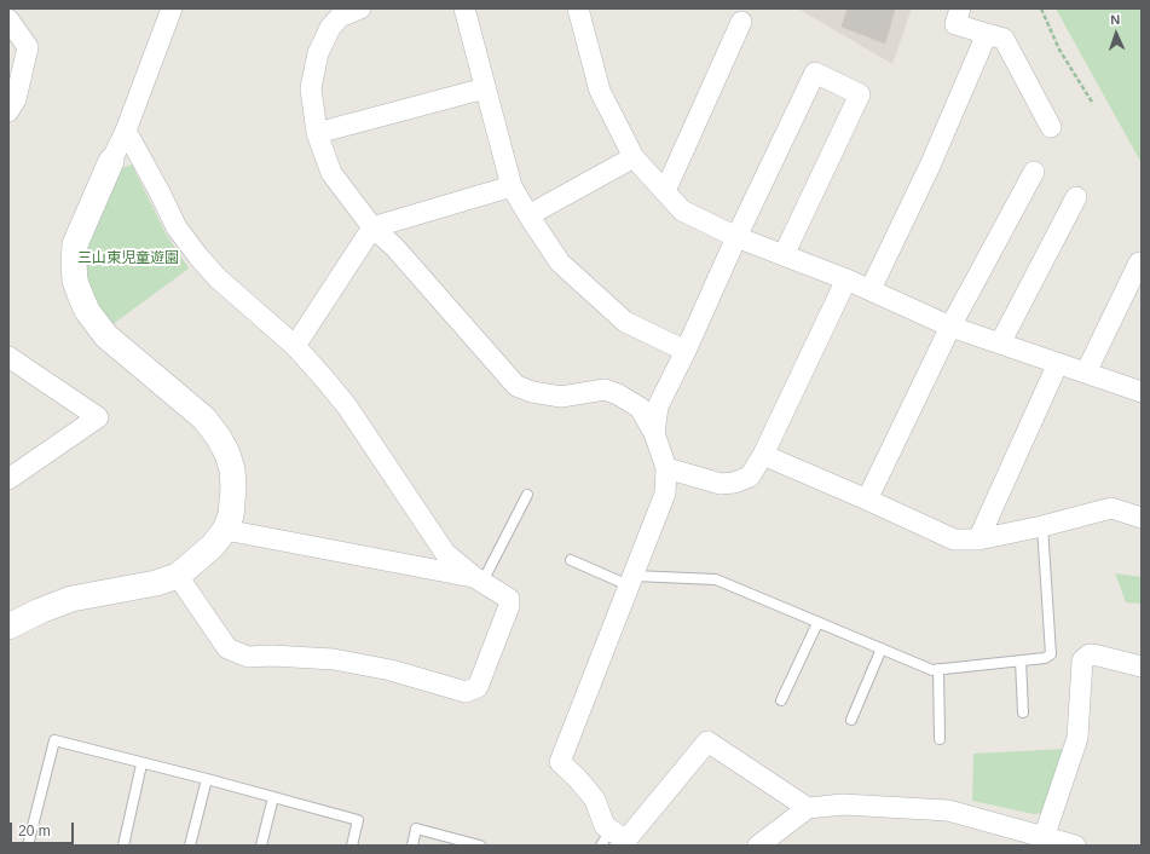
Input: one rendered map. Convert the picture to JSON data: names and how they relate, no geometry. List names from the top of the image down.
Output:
{
  "parks": ["三山東児童遊園"],
  "scale_bar": "20 m",
  "north": "top"
}
